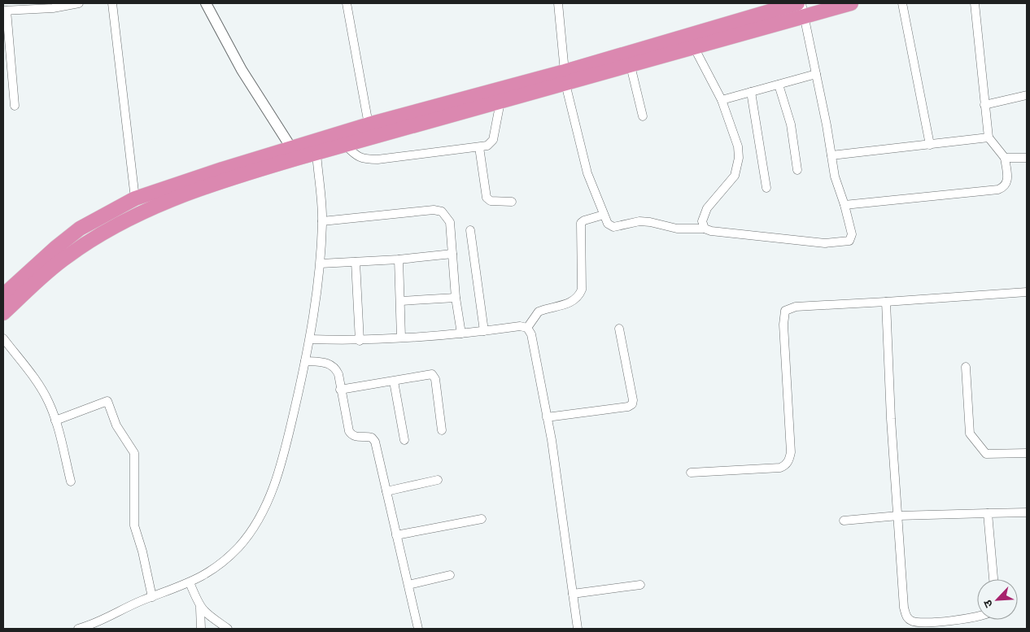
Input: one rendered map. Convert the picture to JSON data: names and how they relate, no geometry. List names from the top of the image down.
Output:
{
  "north": "bottom left"
}
